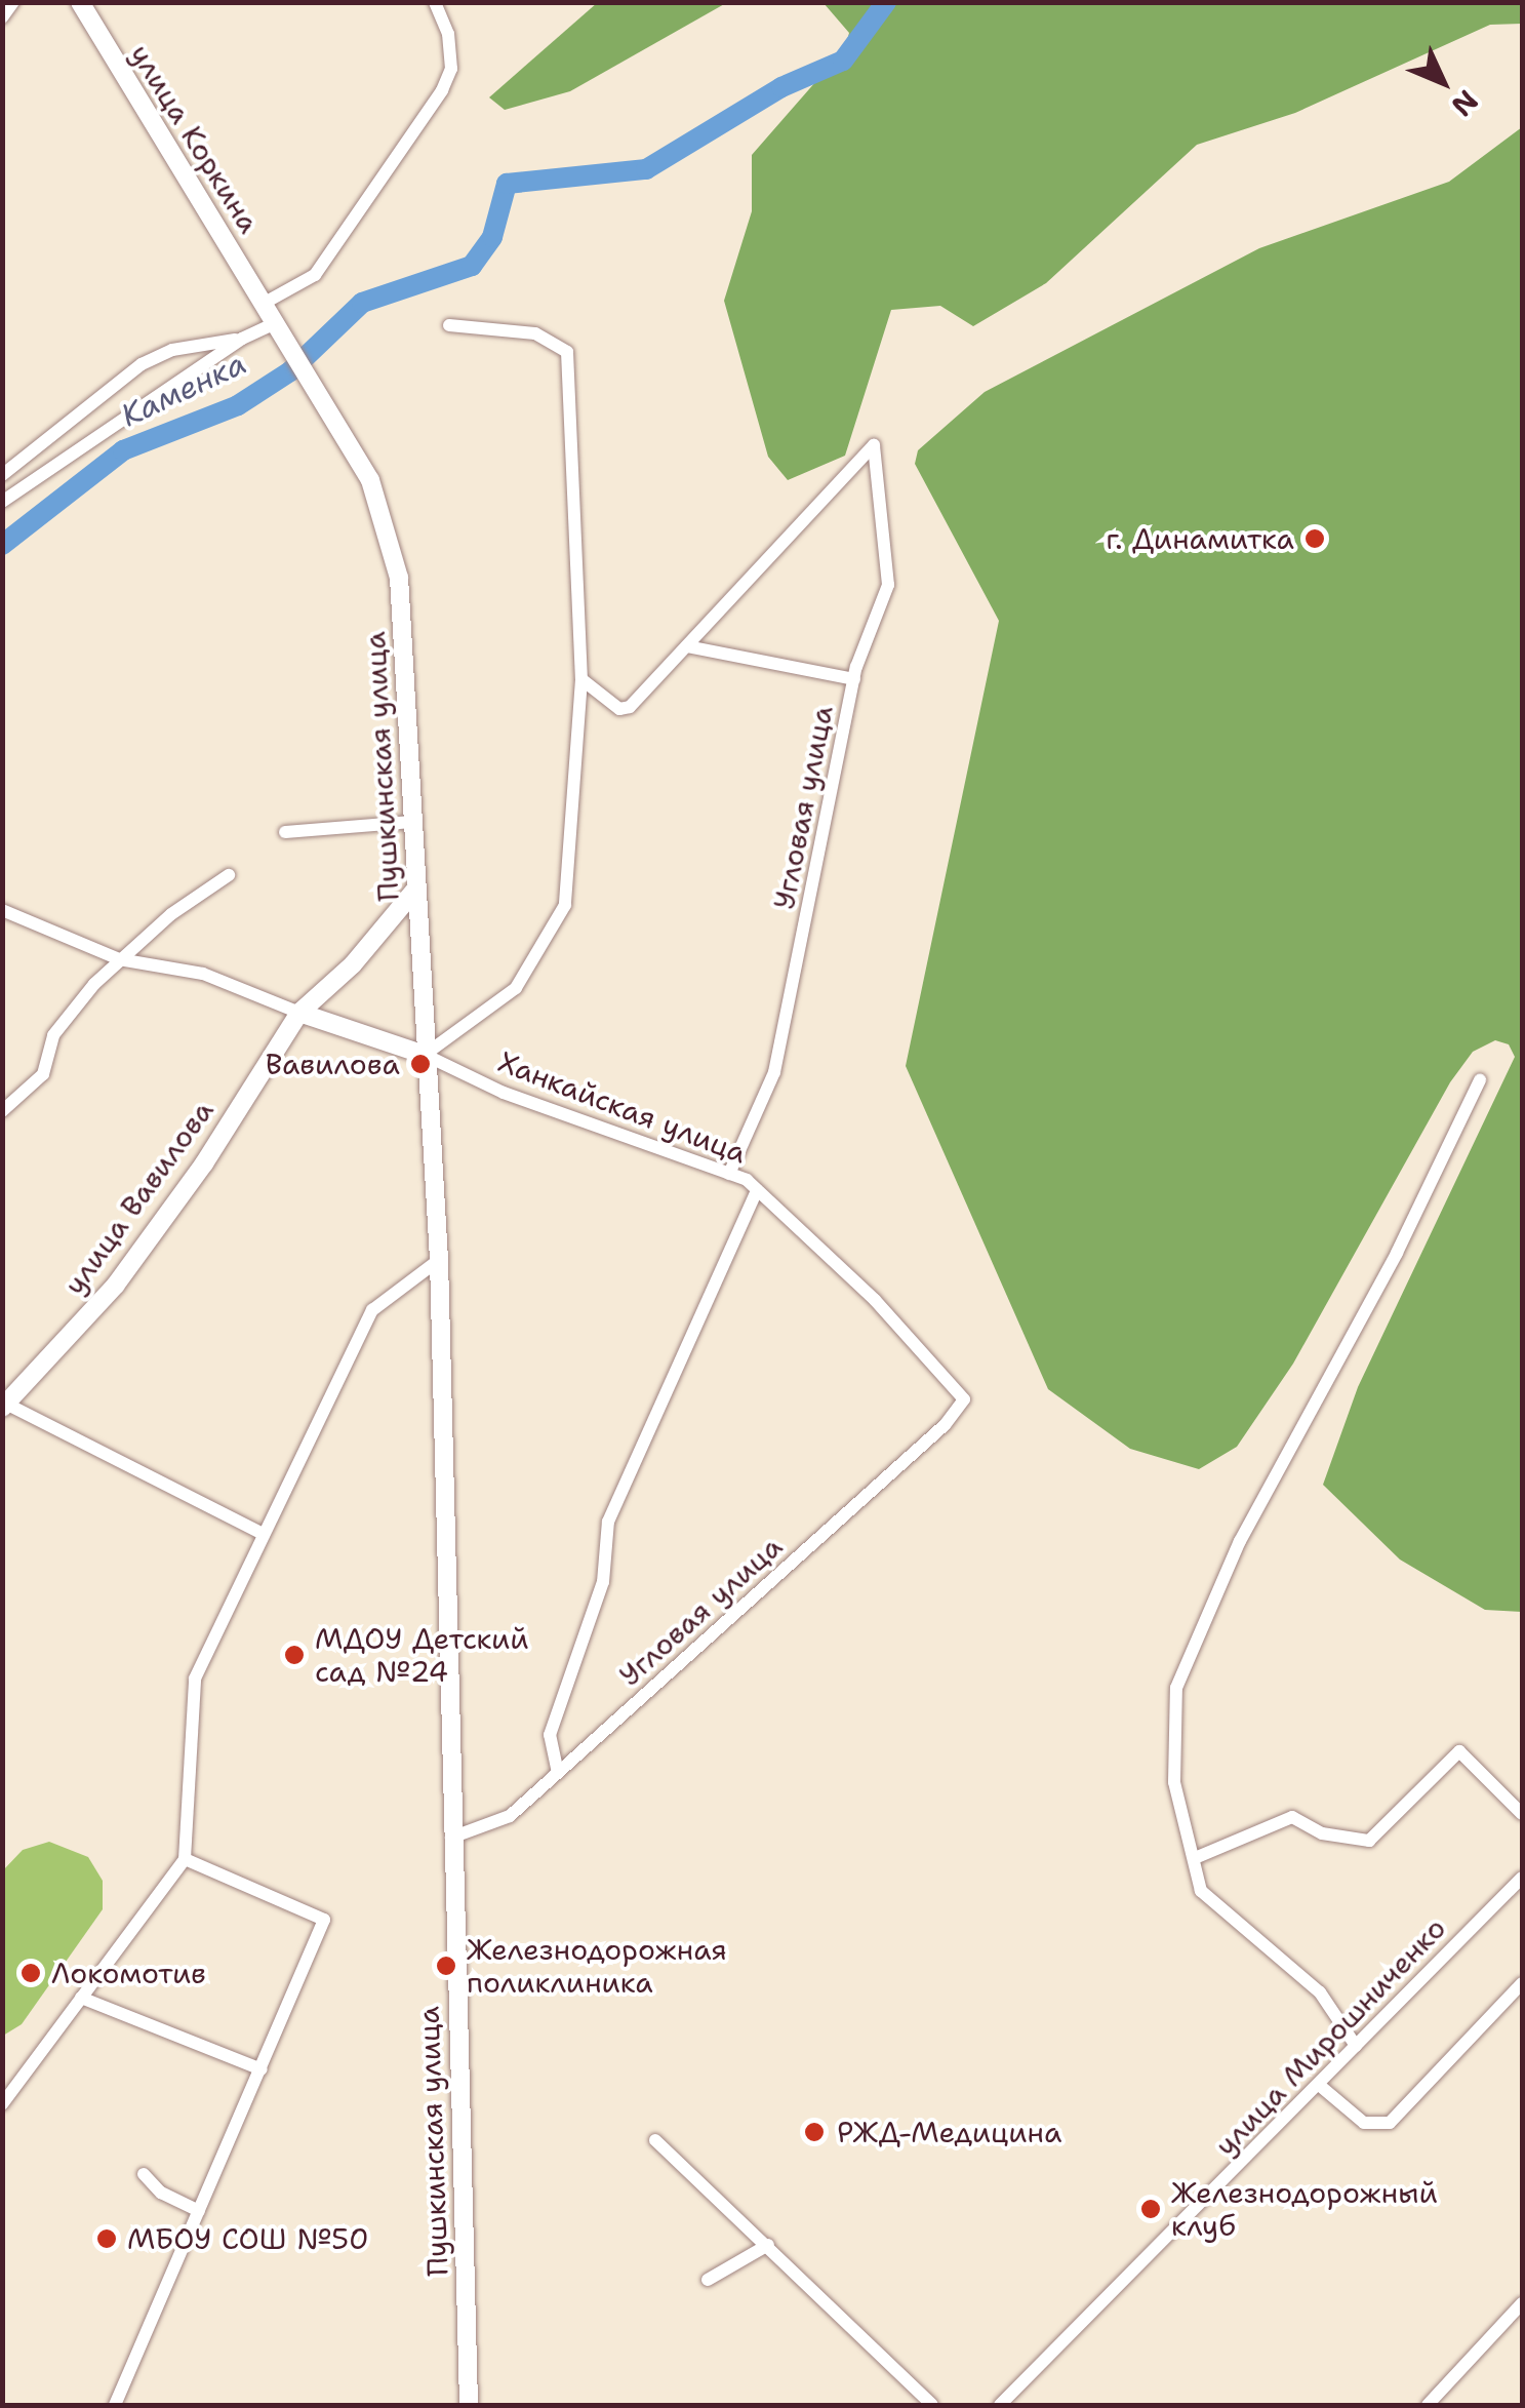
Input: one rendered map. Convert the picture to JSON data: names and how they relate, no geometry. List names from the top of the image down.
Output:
{
  "streets": {
    "main road": ["улица Коркина", "Пушкинская улица", "улица Вавилова"],
    "street": ["Угловая улица", "Ханкайская улица", "улица Мирошниченко"]
  },
  "crossings": [
    ["улица Коркина", "Пушкинская улица"],
    ["Пушкинская улица", "Угловая улица"],
    ["Пушкинская улица", "Ханкайская улица"],
    ["Пушкинская улица", "улица Вавилова"],
    ["Угловая улица", "Ханкайская улица"]
  ],
  "water": ["Каменка"],
  "places": [
    "г. Динамитка",
    "Вавилова",
    "МДОУ Детский сад №24",
    "Железнодорожная поликлиника",
    "Локомотив",
    "РЖД-Медицина",
    "Железнодорожный клуб",
    "МБОУ СОШ №50"
  ],
  "north": "bottom right"
}
